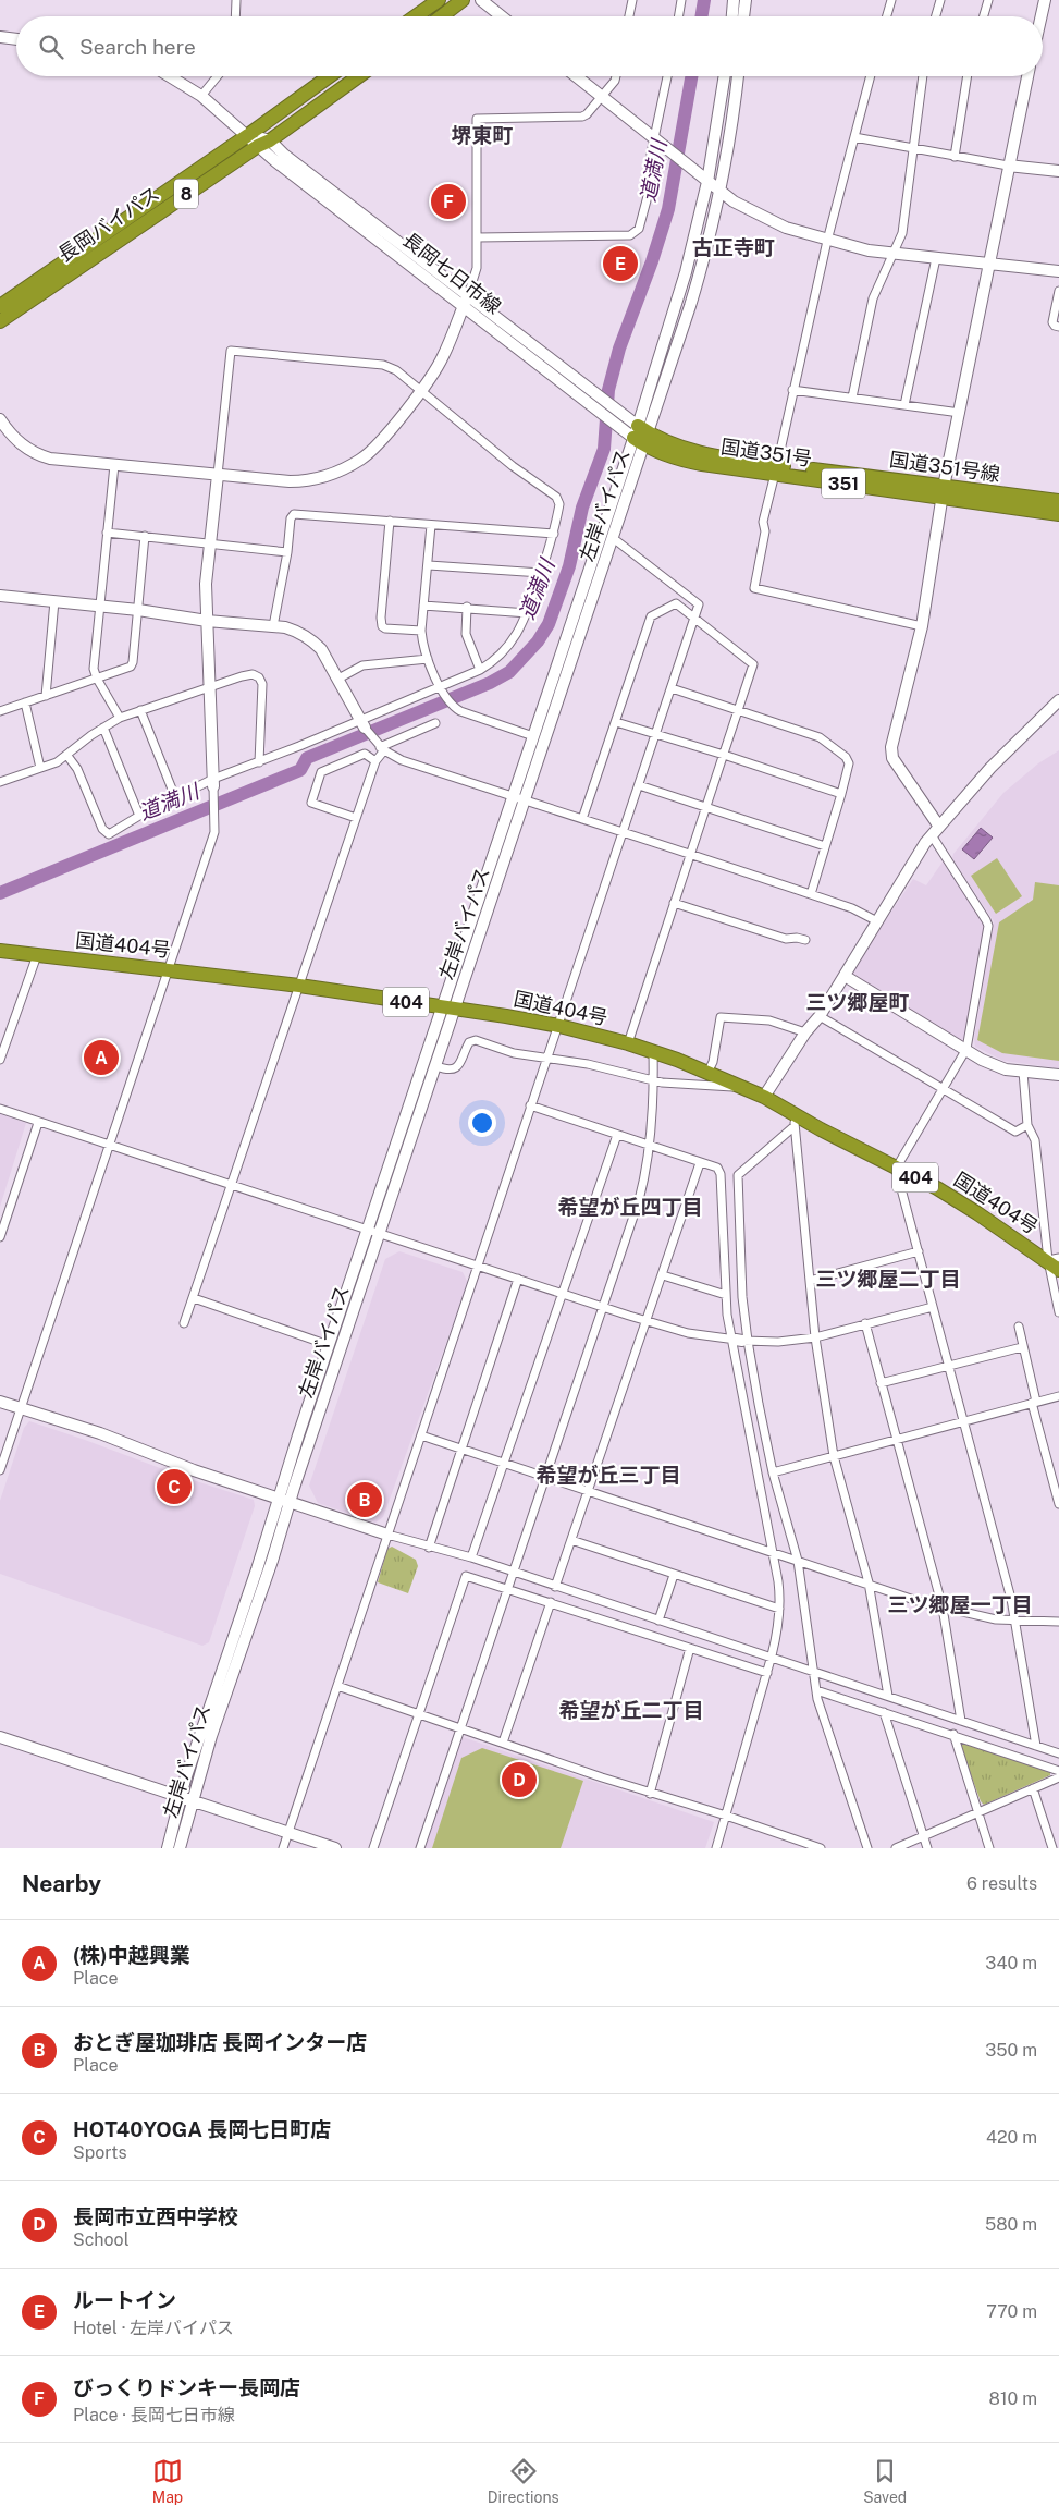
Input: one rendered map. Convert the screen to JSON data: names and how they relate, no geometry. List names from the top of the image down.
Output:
{
  "streets": {
    "highway": [
      "8",
      "長岡バイパス",
      "国道351号",
      "国道351号線",
      "351",
      "国道404号",
      "404"
    ],
    "street": ["長岡七日市線", "左岸バイパス"]
  },
  "crossings": [
    ["長岡バイパス", "長岡七日市線"],
    ["長岡七日市線", "国道351号"],
    ["長岡七日市線", "左岸バイパス"],
    ["国道351号", "国道351号線"],
    ["国道351号", "左岸バイパス"],
    ["左岸バイパス", "国道404号"]
  ],
  "districts": [
    "堺東町",
    "古正寺町",
    "三ツ郷屋町",
    "希望が丘四丁目",
    "三ツ郷屋二丁目",
    "希望が丘三丁目",
    "三ツ郷屋一丁目",
    "希望が丘二丁目"
  ],
  "water": ["道満川"],
  "page": {
    "search": "Search here",
    "pins": [
      "F",
      "E",
      "A",
      "C",
      "B",
      "D"
    ],
    "heading": ["Nearby", "6 results"],
    "list": [
      {
        "mark": "A",
        "name": "(株)中越興業",
        "note": "Place",
        "value": "340 m"
      },
      {
        "mark": "B",
        "name": "おとぎ屋珈琲店 長岡インター店",
        "note": "Place",
        "value": "350 m"
      },
      {
        "mark": "C",
        "name": "HOT40YOGA 長岡七日町店",
        "note": "Sports",
        "value": "420 m"
      },
      {
        "mark": "D",
        "name": "長岡市立西中学校",
        "note": "School",
        "value": "580 m"
      },
      {
        "mark": "E",
        "name": "ルートイン",
        "note": "Hotel · 左岸バイパス",
        "value": "770 m"
      },
      {
        "mark": "F",
        "name": "びっくりドンキー長岡店",
        "note": "Place · 長岡七日市線",
        "value": "810 m"
      }
    ],
    "nav": ["Map", "Directions", "Saved"]
  }
}
